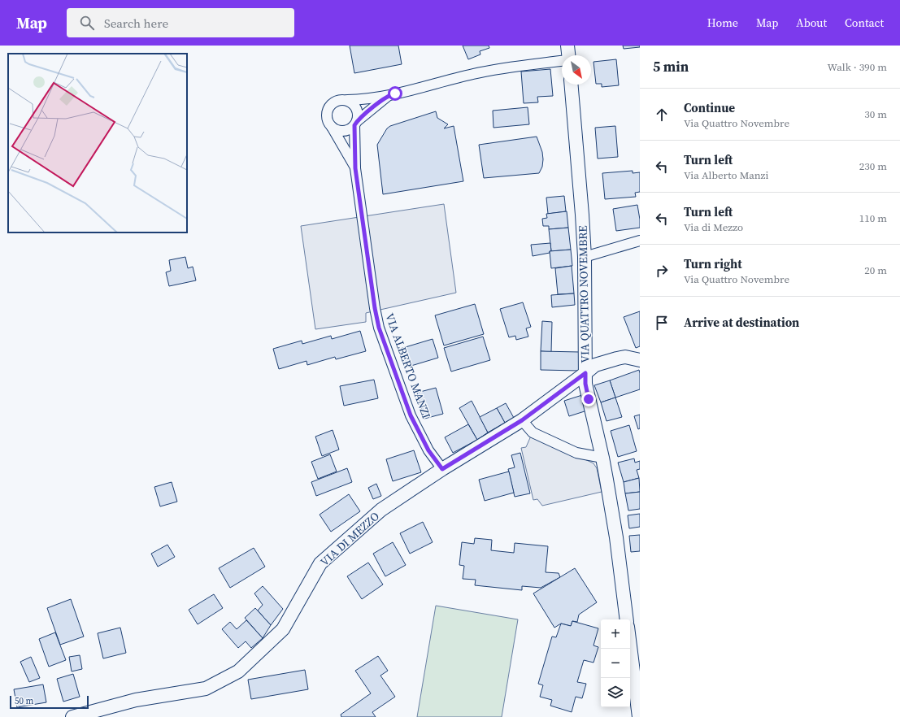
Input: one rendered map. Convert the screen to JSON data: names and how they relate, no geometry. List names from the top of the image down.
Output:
{
  "streets": {
    "street": ["VIA QUATTRO NOVEMBRE", "VIA ALBERTO MANZI", "VIA DI MEZZO"]
  },
  "crossings": [
    ["VIA QUATTRO NOVEMBRE", "VIA DI MEZZO"],
    ["VIA ALBERTO MANZI", "VIA DI MEZZO"]
  ],
  "scale_bar": "50 m",
  "north": "bottom right",
  "page": {
    "header": "Map",
    "search": "Search here",
    "nav": [
      "Home",
      "Map",
      "About",
      "Contact"
    ],
    "heading": ["5 min", "Walk · 390 m"],
    "list": [
      ["Continue", "Via Quattro Novembre", "30 m"],
      ["Turn left", "Via Alberto Manzi", "230 m"],
      ["Turn left", "Via di Mezzo", "110 m"],
      ["Turn right", "Via Quattro Novembre", "20 m"],
      "Arrive at destination"
    ],
    "map_buttons": ["+", "−"],
    "scale": "50 m"
  }
}
